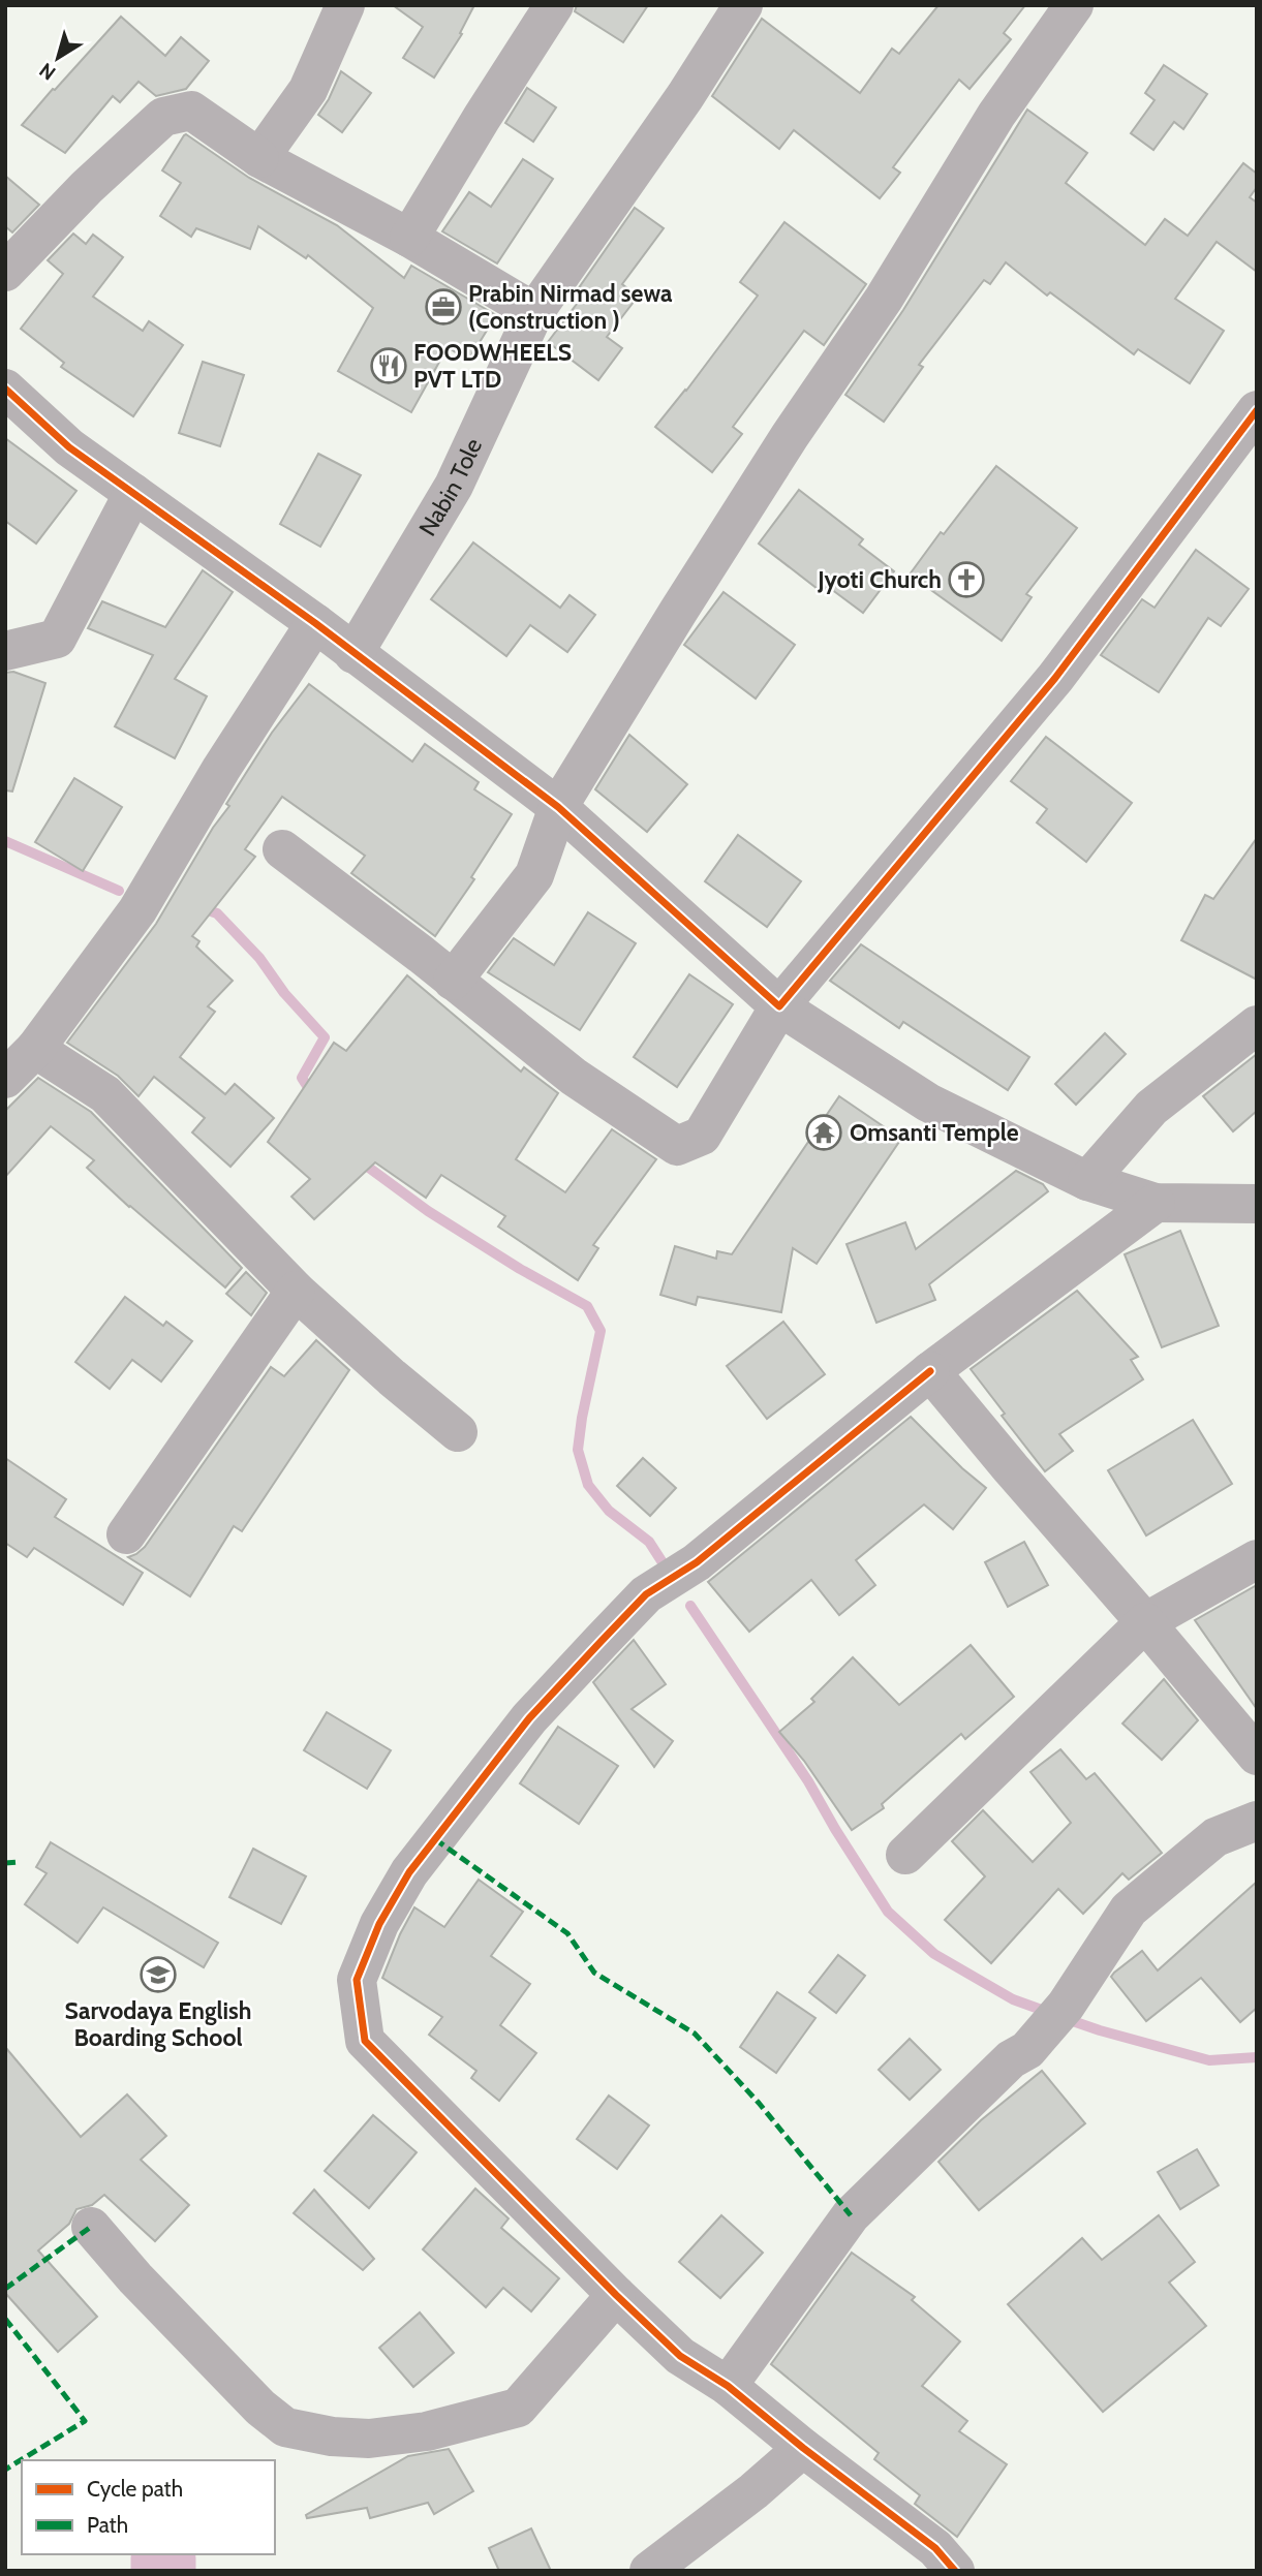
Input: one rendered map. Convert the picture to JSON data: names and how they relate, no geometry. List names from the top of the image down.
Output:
{
  "streets": {
    "street": ["Nabin Tole"]
  },
  "places": {
    "office": ["Prabin Nirmad sewa (Construction )"],
    "restaurant": ["FOODWHEELS PVT LTD"],
    "church": ["Jyoti Church"],
    "temple": ["Omsanti Temple"],
    "school or university": ["Sarvodaya English Boarding School"]
  },
  "legend": ["Cycle path", "Path"],
  "north": "bottom left"
}
